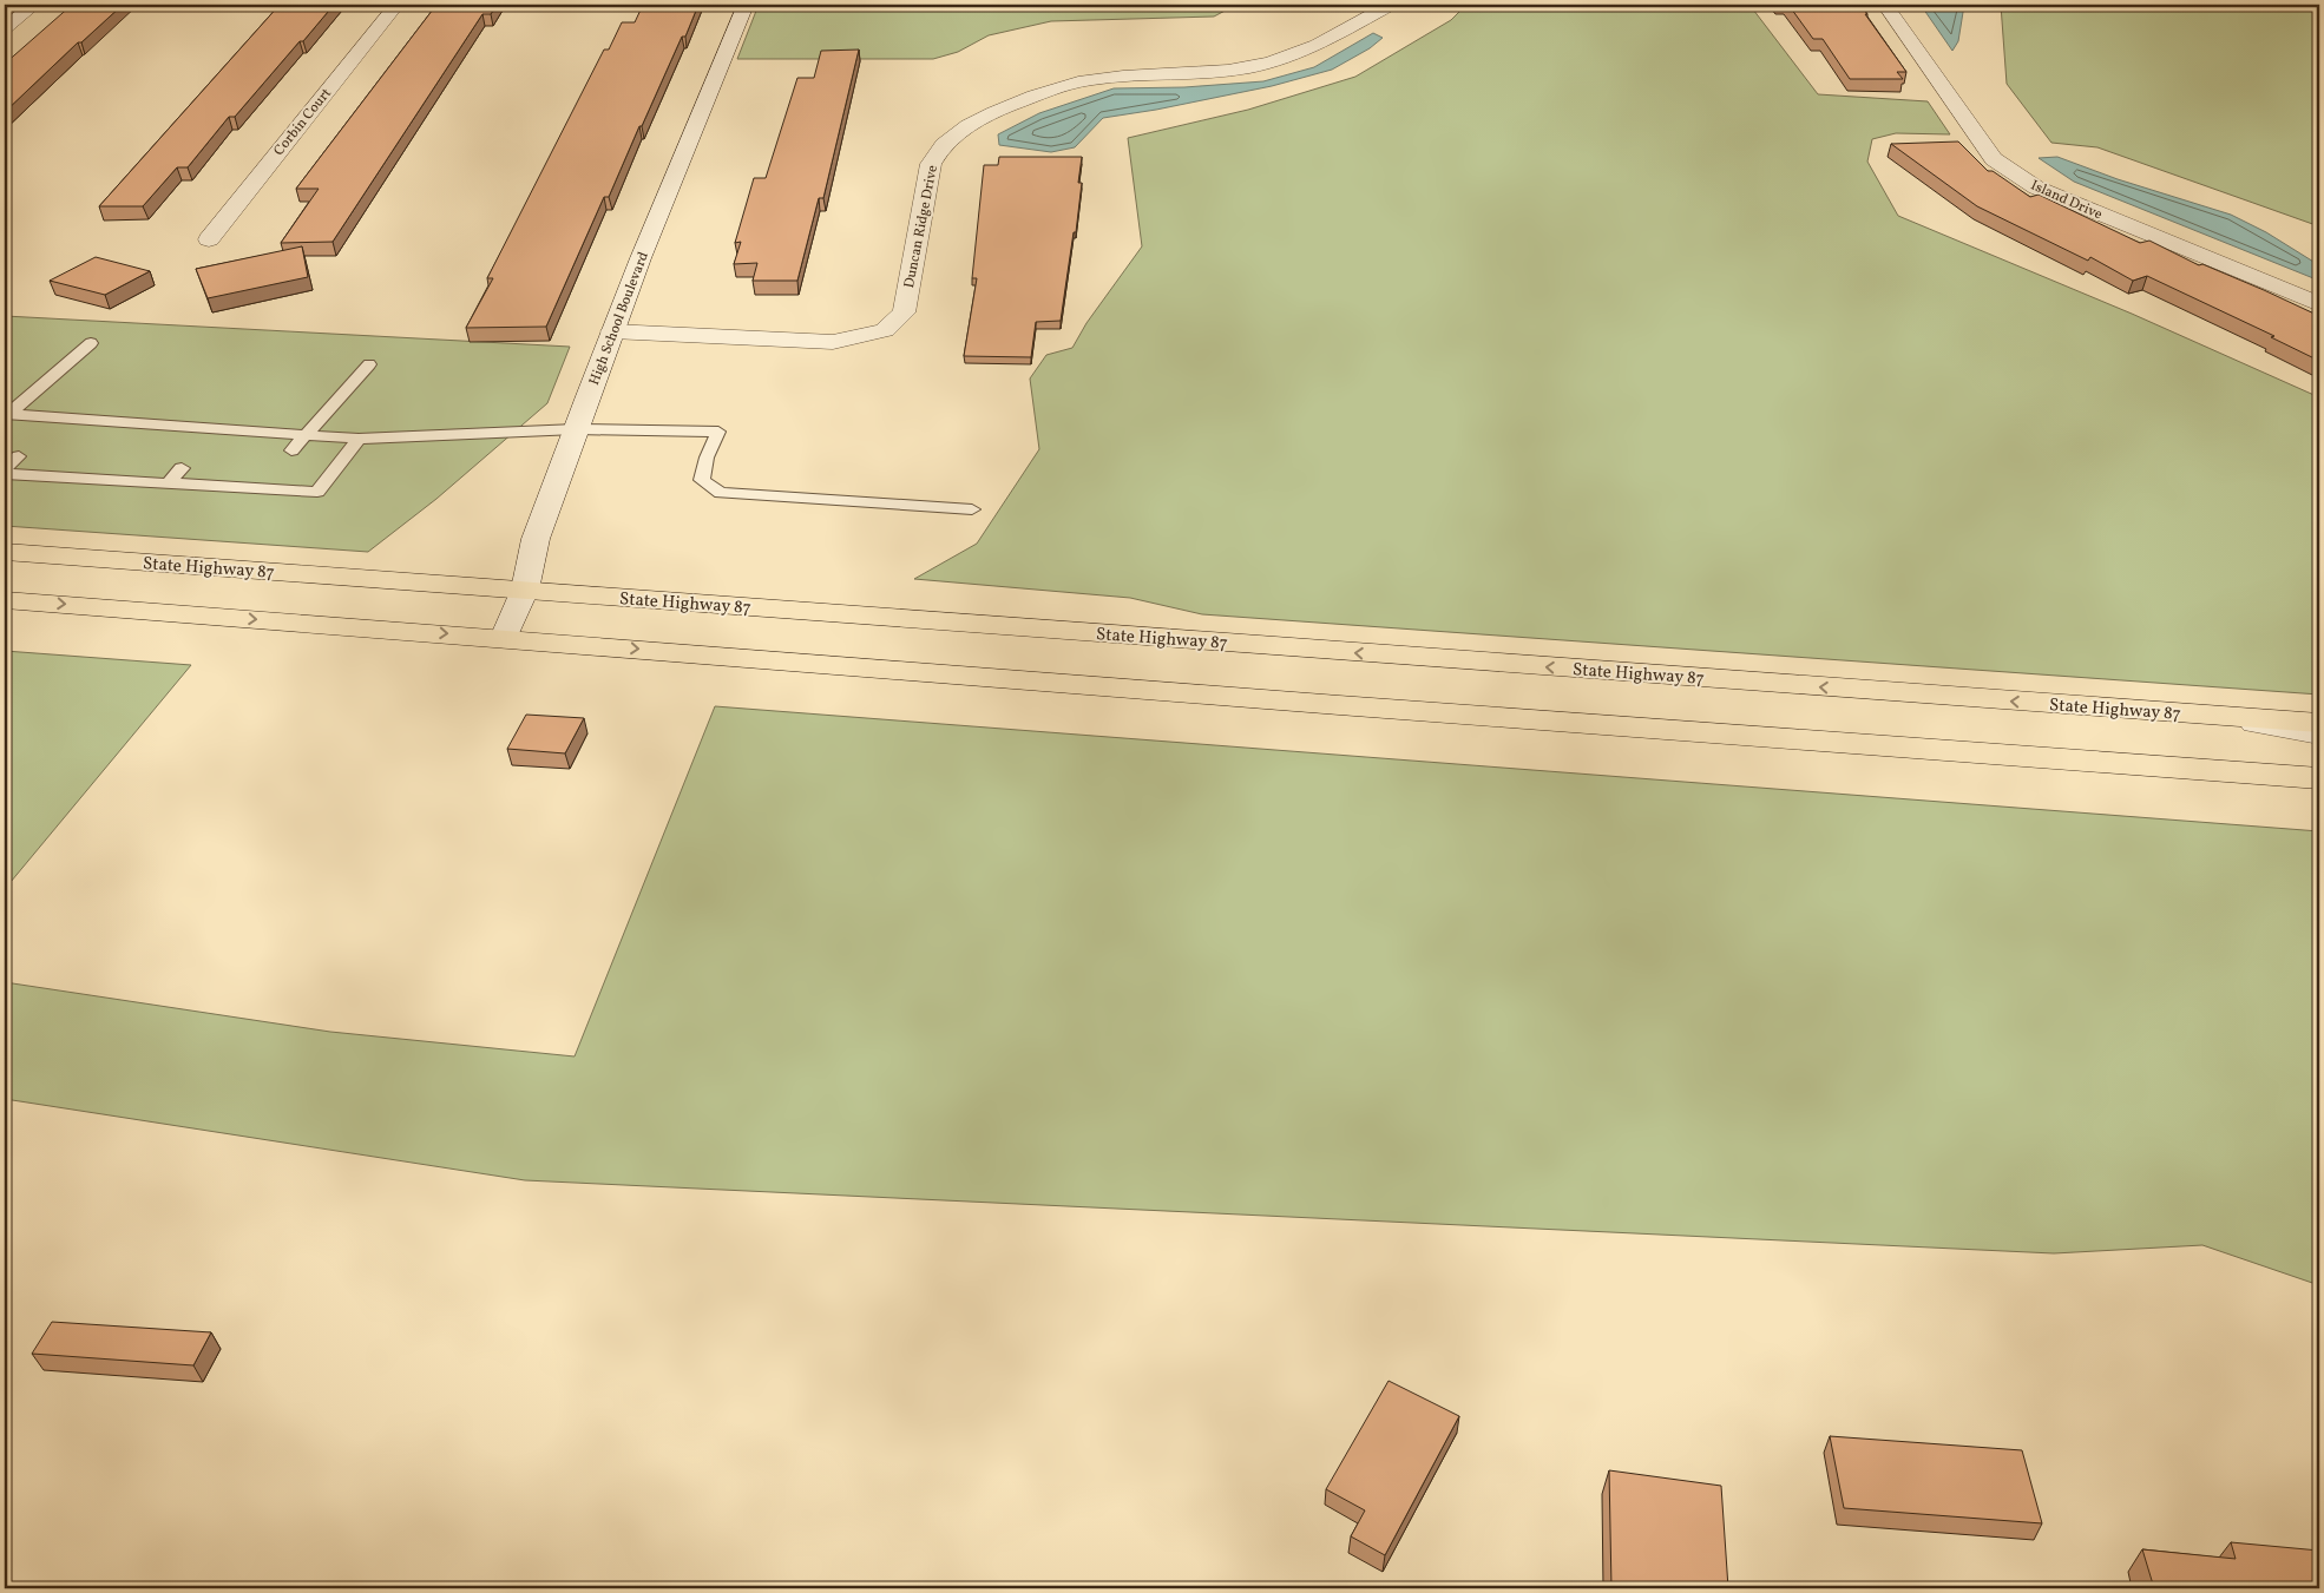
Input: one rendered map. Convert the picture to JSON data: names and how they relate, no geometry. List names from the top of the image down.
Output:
{
  "streets": {
    "highway": ["State Highway 87"],
    "street": [
      "Corbin Court",
      "Island Drive",
      "Duncan Ridge Drive",
      "High School Boulevard"
    ]
  },
  "crossings": [
    ["Duncan Ridge Drive", "High School Boulevard"],
    ["High School Boulevard", "State Highway 87"]
  ]
}
